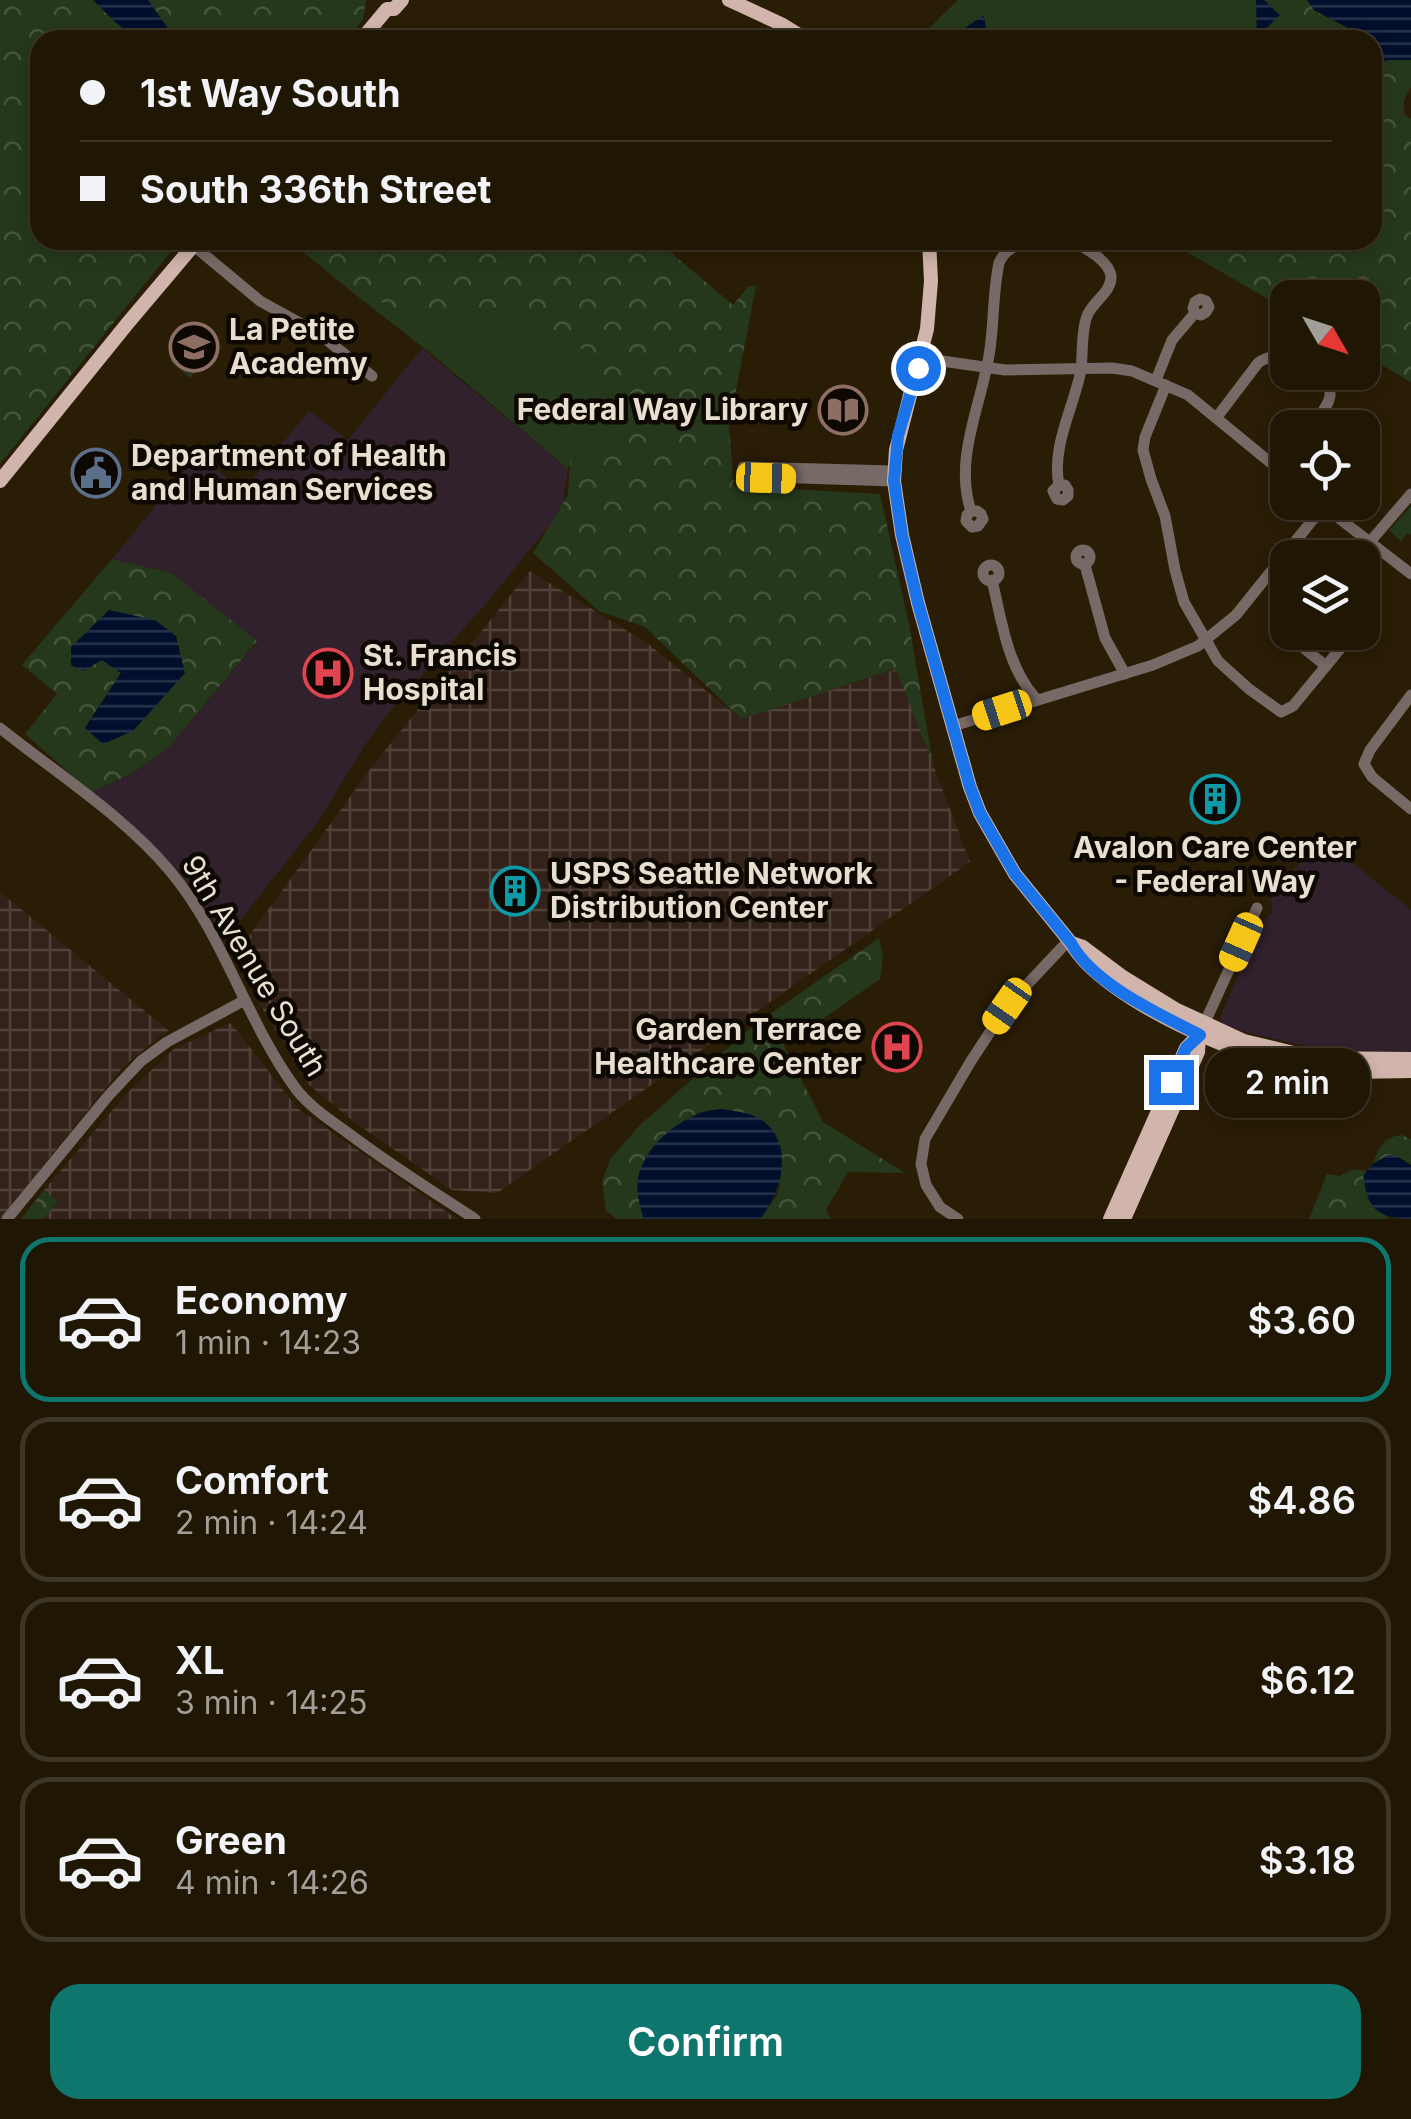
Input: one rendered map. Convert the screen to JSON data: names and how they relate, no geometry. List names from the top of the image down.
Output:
{
  "streets": {
    "street": ["9th Avenue South"]
  },
  "places": {
    "school or university": ["La Petite Academy"],
    "library": ["Federal Way Library"],
    "public building": ["Department of Health and Human Services"],
    "hospital": ["St. Francis Hospital", "Garden Terrace Healthcare Center"],
    "building": ["Avalon Care Center - Federal Way", "USPS Seattle Network Distribution Center"]
  },
  "north": "bottom right",
  "page": {
    "banner": ["1st Way South", "South 336th Street"],
    "bubble": "2 min",
    "list": [
      {
        "name": "Economy",
        "note": "1 min · 14:23",
        "value": "$3.60"
      },
      {
        "name": "Comfort",
        "note": "2 min · 14:24",
        "value": "$4.86"
      },
      {
        "name": "XL",
        "note": "3 min · 14:25",
        "value": "$6.12"
      },
      {
        "name": "Green",
        "note": "4 min · 14:26",
        "value": "$3.18"
      }
    ],
    "buttons": "Confirm"
  }
}
